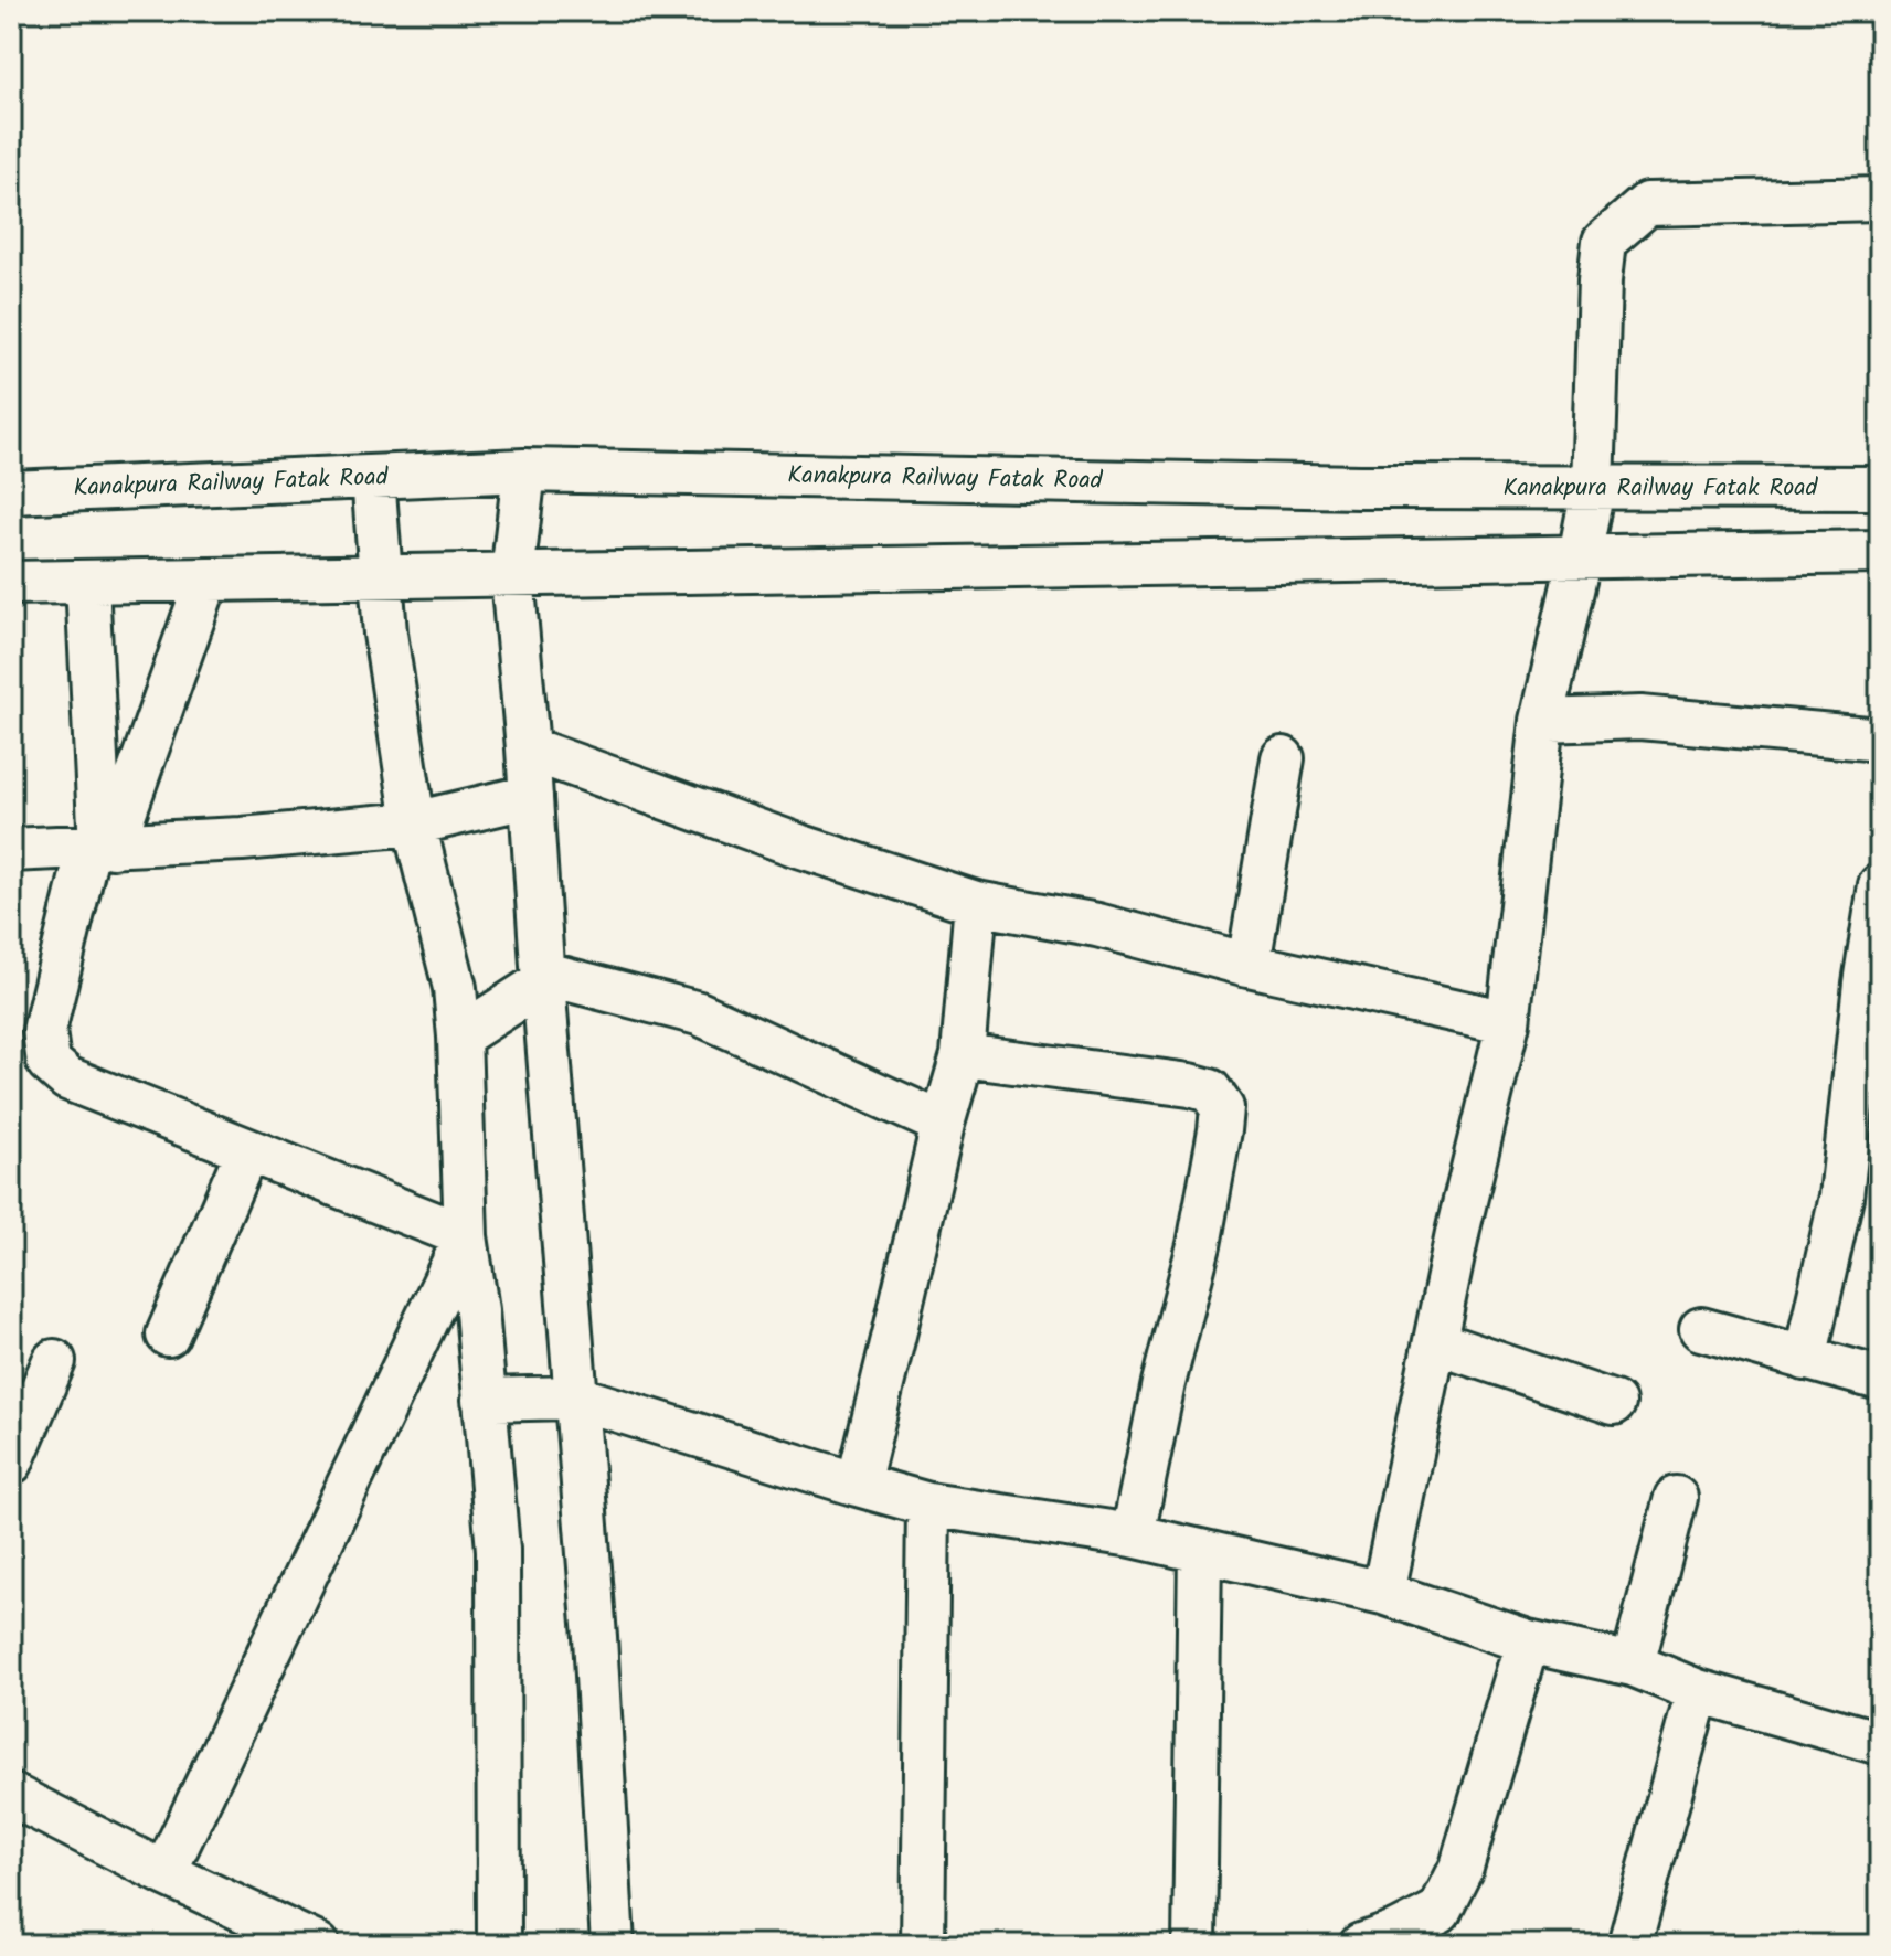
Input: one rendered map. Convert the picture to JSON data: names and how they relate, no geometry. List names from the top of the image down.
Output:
{
  "streets": {
    "street": ["Kanakpura Railway Fatak Road"]
  }
}
